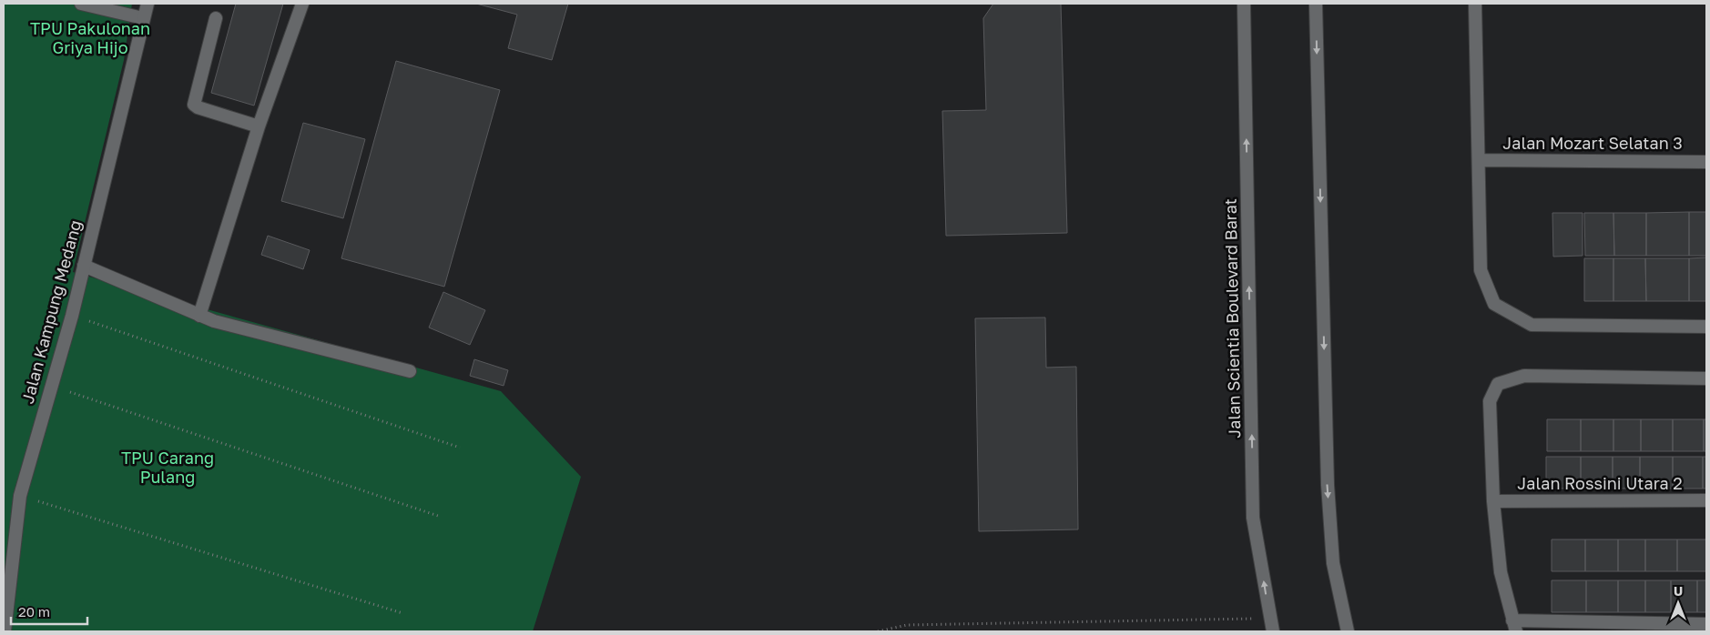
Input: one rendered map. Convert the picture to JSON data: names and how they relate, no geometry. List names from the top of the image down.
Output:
{
  "streets": {
    "street": [
      "Jalan Mozart Selatan 3",
      "Jalan Kampung Medang",
      "Jalan Scientia Boulevard Barat",
      "Jalan Rossini Utara 2"
    ]
  },
  "parks": ["TPU Pakulonan Griya Hijo", "TPU Carang Pulang"],
  "scale_bar": "20 m",
  "north": "top"
}
